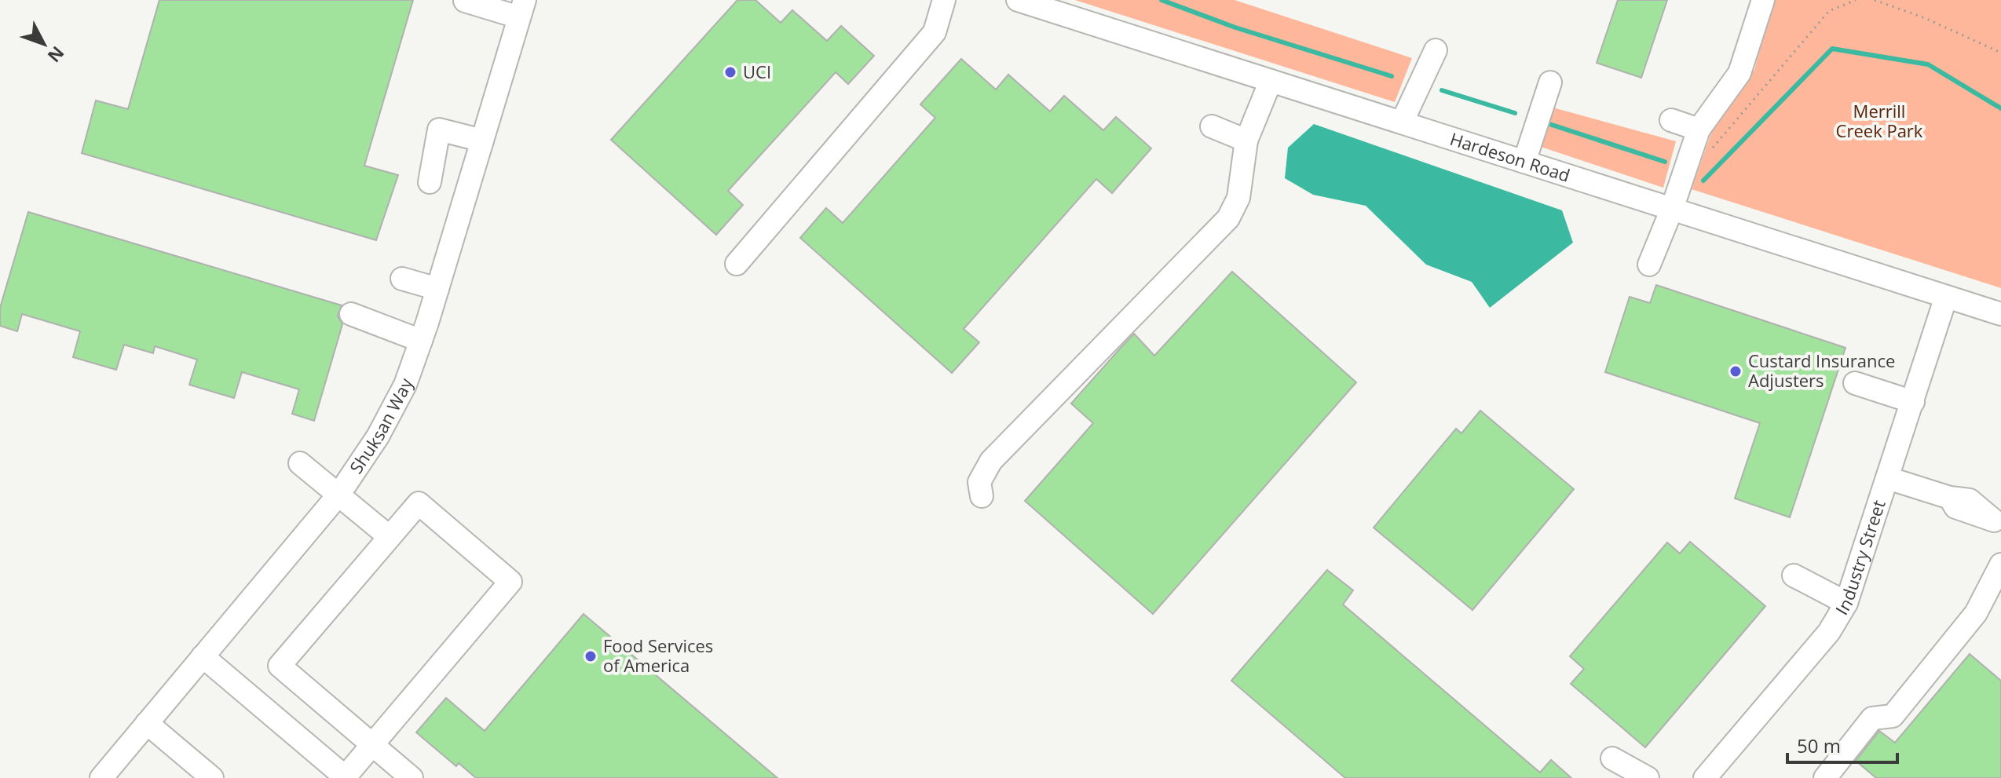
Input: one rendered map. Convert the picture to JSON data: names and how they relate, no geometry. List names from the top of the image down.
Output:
{
  "streets": {
    "street": ["Hardeson Road", "Shuksan Way", "Industry Street"]
  },
  "crossings": [
    ["Hardeson Road", "Industry Street"]
  ],
  "parks": ["Merrill Creek Park"],
  "places": ["UCI", "Custard Insurance Adjusters", "Food Services of America"],
  "scale_bar": "50 m",
  "north": "bottom right"
}
